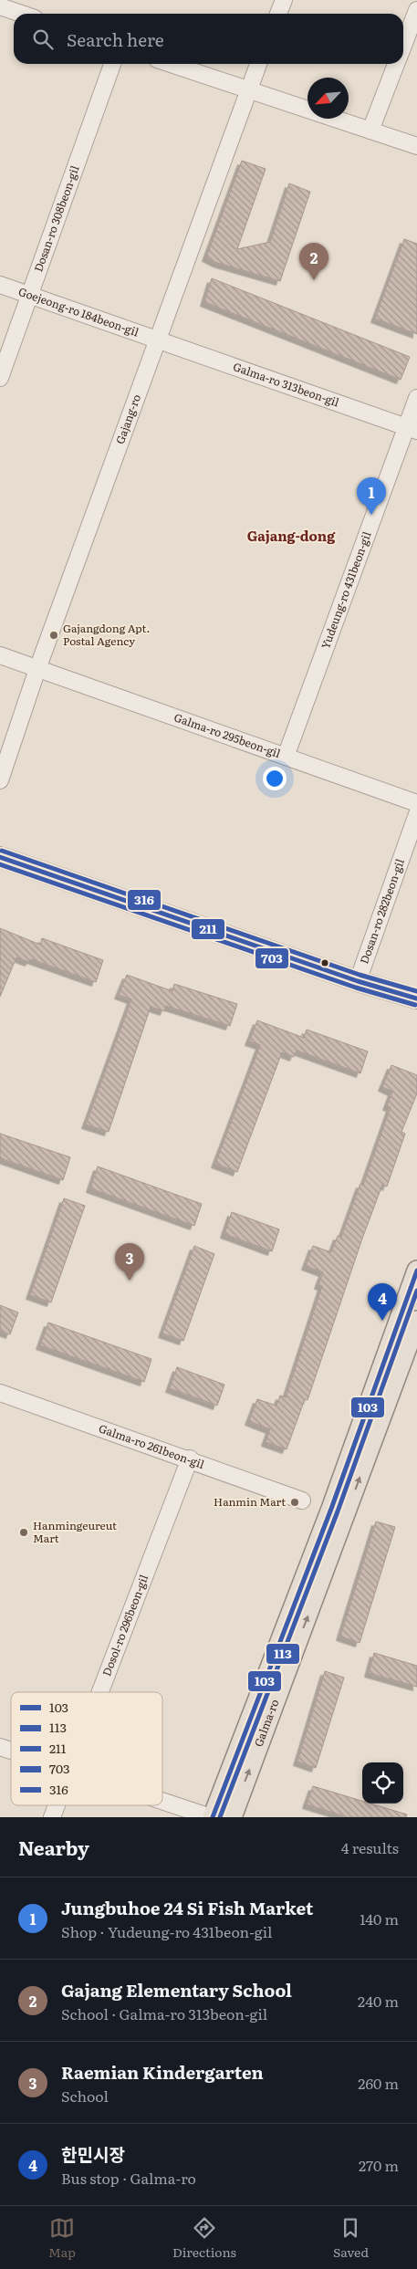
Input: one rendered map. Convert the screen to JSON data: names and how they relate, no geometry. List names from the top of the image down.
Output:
{
  "streets": {
    "main road": ["Galma-ro"],
    "street": [
      "Dosan-ro 308beon-gil",
      "Goejeong-ro 184beon-gil",
      "Galma-ro 313beon-gil",
      "Gajang-ro",
      "Yudeung-ro 431beon-gil",
      "Galma-ro 295beon-gil",
      "Dosan-ro 282beon-gil",
      "Galma-ro 261beon-gil",
      "Dosol-ro 296beon-gil"
    ]
  },
  "crossings": [
    ["Dosan-ro 308beon-gil", "Goejeong-ro 184beon-gil"],
    ["Goejeong-ro 184beon-gil", "Galma-ro 313beon-gil"],
    ["Goejeong-ro 184beon-gil", "Gajang-ro"],
    ["Galma-ro 313beon-gil", "Gajang-ro"],
    ["Galma-ro 313beon-gil", "Yudeung-ro 431beon-gil"],
    ["Gajang-ro", "Galma-ro 295beon-gil"],
    ["Yudeung-ro 431beon-gil", "Galma-ro 295beon-gil"],
    ["Galma-ro 261beon-gil", "Dosol-ro 296beon-gil"]
  ],
  "districts": ["Gajang-dong"],
  "places": ["Gajangdong Apt. Postal Agency", "Hanmin Mart", "Hanmingeureut Mart"],
  "lines": [
    "transit line 316",
    "transit line 211",
    "transit line 703",
    "transit line 103",
    "transit line 113"
  ],
  "legend": [
    "103",
    "113",
    "211",
    "703",
    "316"
  ],
  "north": "bottom left",
  "page": {
    "search": "Search here",
    "pins": [
      "2",
      "1",
      "3",
      "4"
    ],
    "heading": ["Nearby", "4 results"],
    "list": [
      {
        "mark": "1",
        "name": "Jungbuhoe 24 Si Fish Market",
        "note": "Shop · Yudeung-ro 431beon-gil",
        "value": "140 m"
      },
      {
        "mark": "2",
        "name": "Gajang Elementary School",
        "note": "School · Galma-ro 313beon-gil",
        "value": "240 m"
      },
      {
        "mark": "3",
        "name": "Raemian Kindergarten",
        "note": "School",
        "value": "260 m"
      },
      {
        "mark": "4",
        "name": "한민시장",
        "note": "Bus stop · Galma-ro",
        "value": "270 m"
      }
    ],
    "nav": ["Map", "Directions", "Saved"]
  }
}
